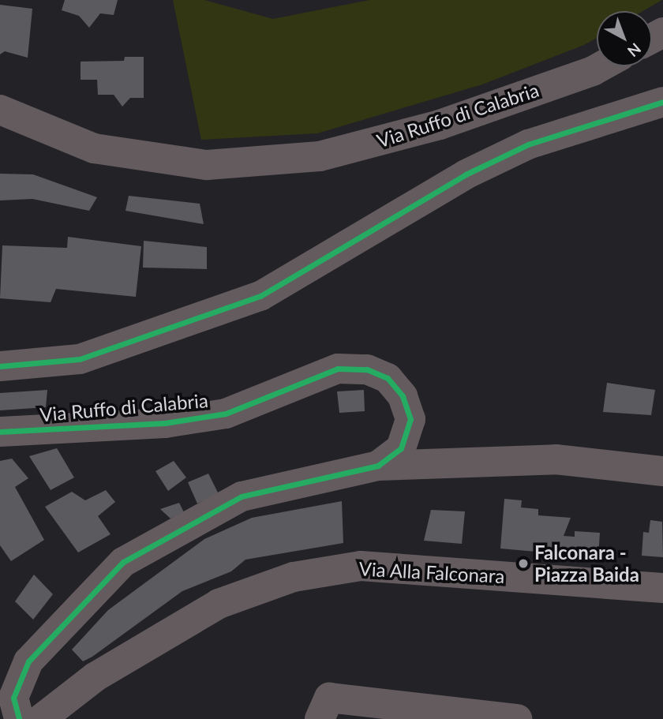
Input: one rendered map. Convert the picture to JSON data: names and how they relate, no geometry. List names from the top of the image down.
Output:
{
  "streets": {
    "street": ["Via Ruffo di Calabria", "Via Alla Falconara"]
  },
  "places": ["Falconara - Piazza Baida"],
  "north": "bottom right"
}
